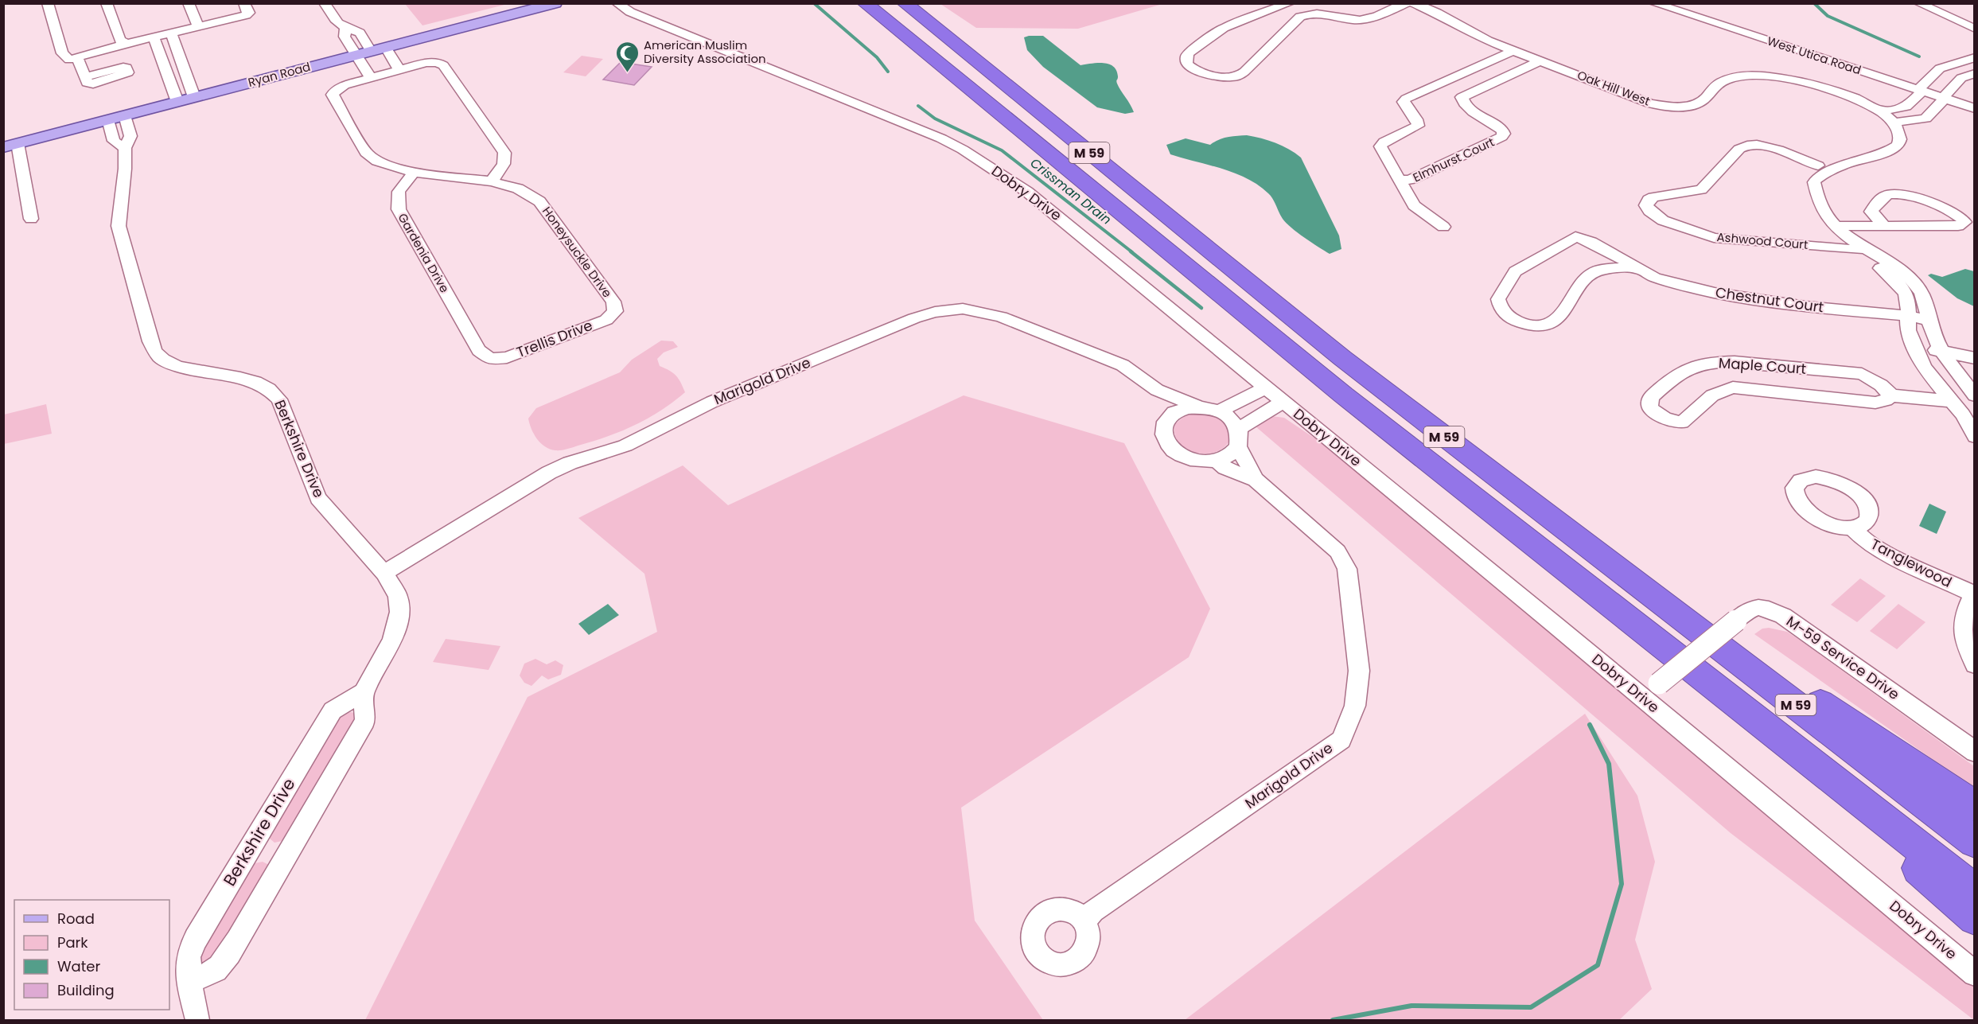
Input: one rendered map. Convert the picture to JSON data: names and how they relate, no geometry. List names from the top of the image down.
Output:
{
  "streets": {
    "highway": ["M 59"],
    "main road": ["Ryan Road"],
    "street": [
      "West Utica Road",
      "Oak Hill West",
      "Elmhurst Court",
      "Dobry Drive",
      "Ashwood Court",
      "Honeysuckle Drive",
      "Gardenia Drive",
      "Chestnut Court",
      "Trellis Drive",
      "Maple Court",
      "Marigold Drive",
      "Berkshire Drive",
      "Tanglewood",
      "M-59 Service Drive"
    ]
  },
  "crossings": [
    ["Ryan Road", "Berkshire Drive"],
    ["Oak Hill West", "Elmhurst Court"],
    ["Dobry Drive", "M-59 Service Drive"],
    ["Honeysuckle Drive", "Gardenia Drive"],
    ["Honeysuckle Drive", "Trellis Drive"],
    ["Gardenia Drive", "Trellis Drive"],
    ["Marigold Drive", "Berkshire Drive"]
  ],
  "water": ["Crissman Drain"],
  "places": {
    "mosque": ["American Muslim Diversity Association"]
  },
  "legend": [
    "Road",
    "Park",
    "Water",
    "Building"
  ]
}
